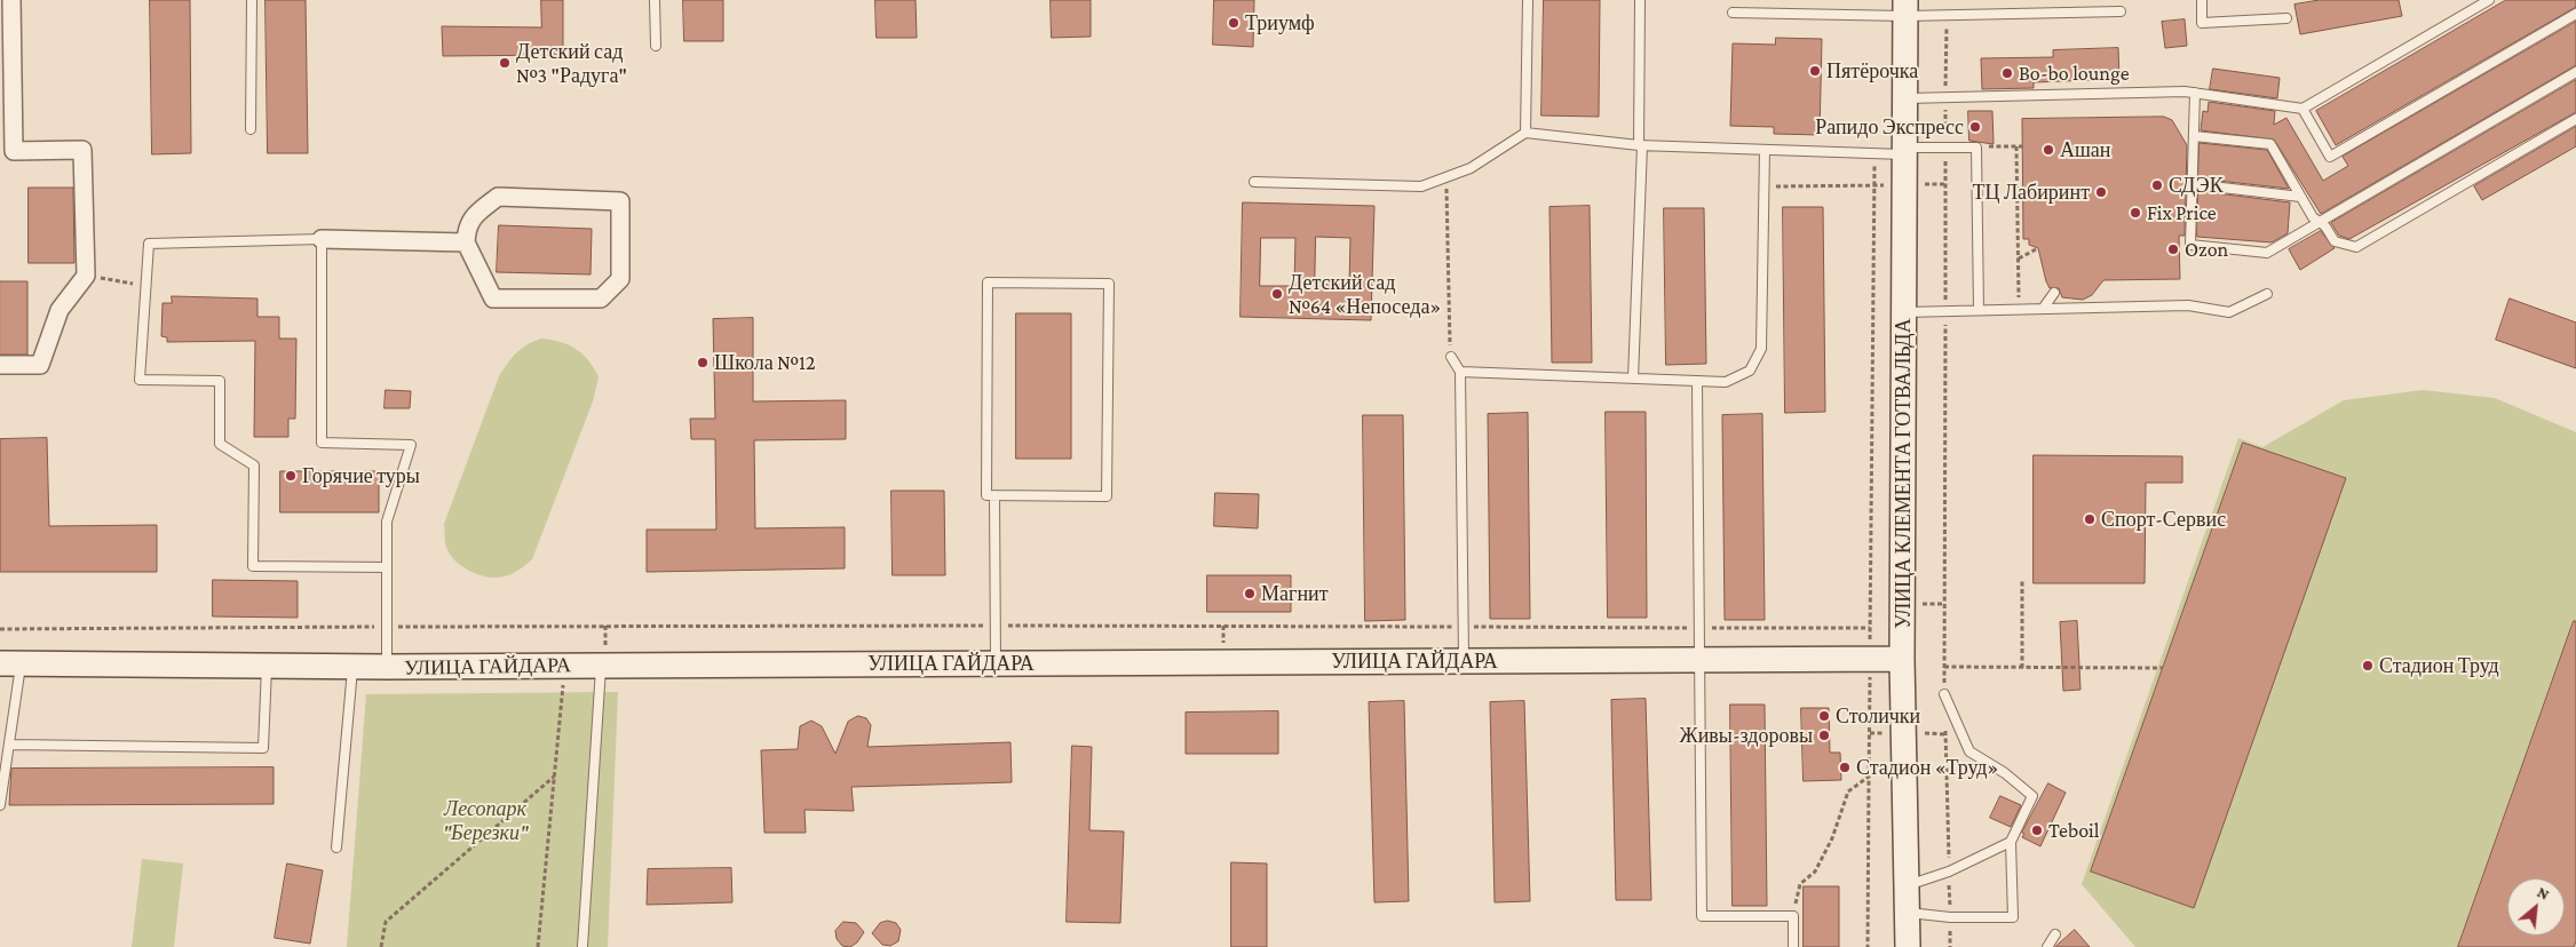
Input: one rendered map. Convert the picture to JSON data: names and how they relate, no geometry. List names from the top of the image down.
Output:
{
  "streets": {
    "street": ["УЛИЦА КЛЕМЕНТА ГОТВАЛЬДА", "УЛИЦА ГАЙДАРА"]
  },
  "crossings": [
    ["УЛИЦА КЛЕМЕНТА ГОТВАЛЬДА", "УЛИЦА ГАЙДАРА"]
  ],
  "parks": ["Лесопарк \"Березки\""],
  "places": [
    "Триумф",
    "Детский сад №3 \"Радуга\"",
    "Пятёрочка",
    "Bo-bo lounge",
    "Рапидо Экспресс",
    "Ашан",
    "СДЭК",
    "ТЦ Лабиринт",
    "Fix Price",
    "Ozon",
    "Детский сад №64 «Непоседа»",
    "Школа №12",
    "Горячие туры",
    "Спорт-Сервис",
    "Магнит",
    "Стадион Труд",
    "Столички",
    "Живы-здоровы",
    "Стадион «Труд»",
    "Teboil"
  ],
  "north": "top right"
}
